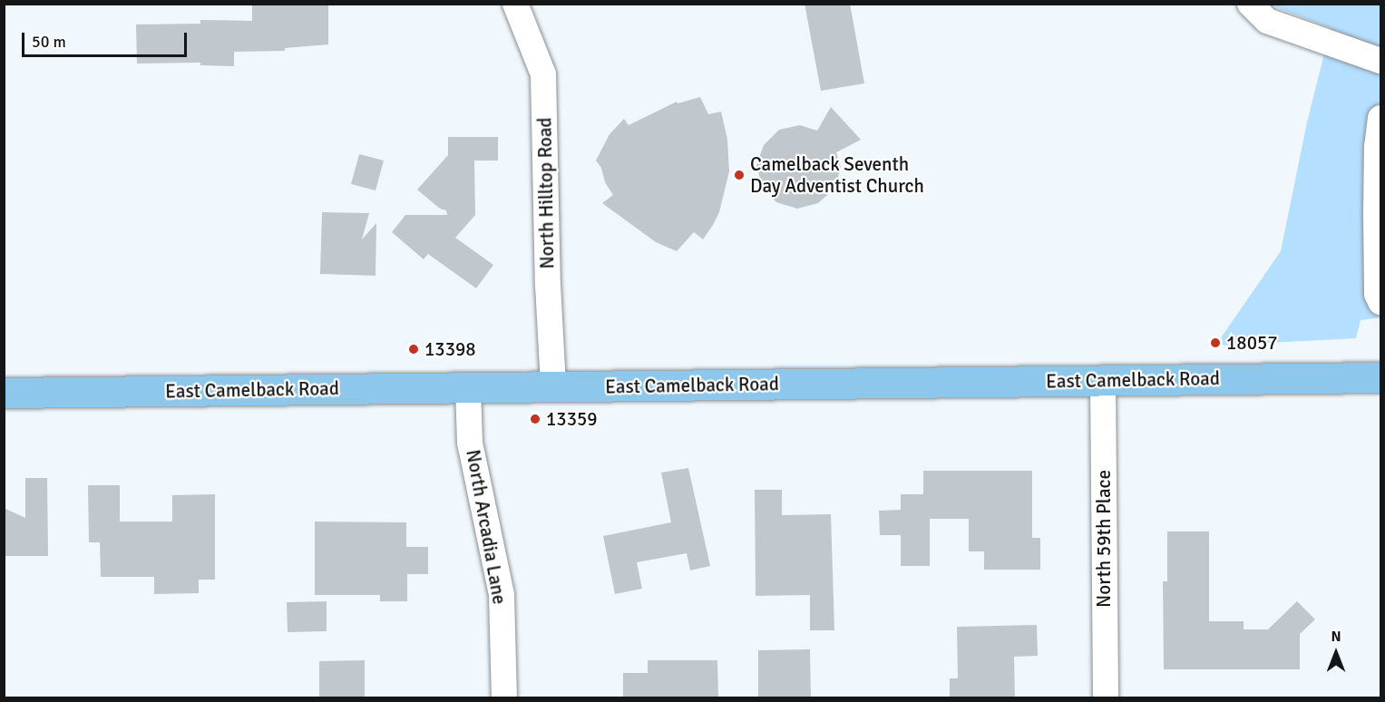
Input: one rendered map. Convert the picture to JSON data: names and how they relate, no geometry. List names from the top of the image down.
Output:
{
  "streets": {
    "main road": ["East Camelback Road"],
    "street": ["North Hilltop Road", "North Arcadia Lane", "North 59th Place"]
  },
  "crossings": [
    ["North Hilltop Road", "East Camelback Road"],
    ["East Camelback Road", "North Arcadia Lane"],
    ["East Camelback Road", "North 59th Place"]
  ],
  "places": [
    "Camelback Seventh Day Adventist Church",
    "18057",
    "13398",
    "13359"
  ],
  "scale_bar": "50 m",
  "north": "top"
}
